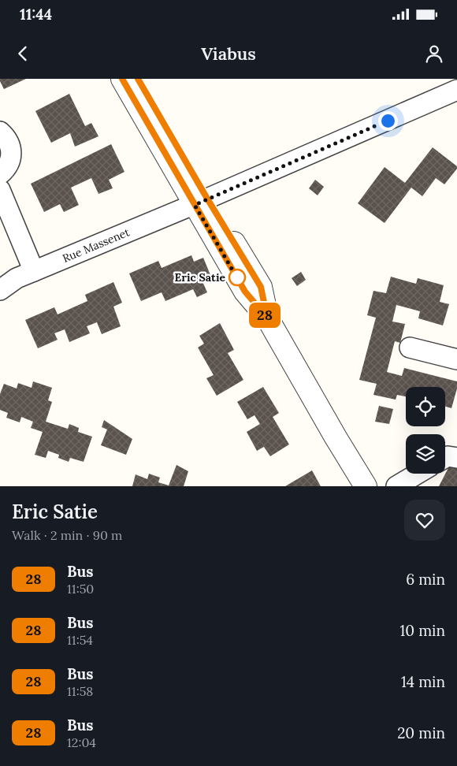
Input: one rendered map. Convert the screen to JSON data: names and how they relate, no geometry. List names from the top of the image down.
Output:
{
  "streets": {
    "street": ["Rue Massenet"]
  },
  "places": ["Eric Satie"],
  "lines": ["bus line 28"],
  "page": {
    "status": "11:44",
    "header": "Viabus",
    "on_map": "28",
    "heading": ["Eric Satie", "Walk · 2 min · 90 m"],
    "list": [
      {
        "mark": "28",
        "name": "Bus",
        "note": "11:50",
        "value": "6 min"
      },
      {
        "mark": "28",
        "name": "Bus",
        "note": "11:54",
        "value": "10 min"
      },
      {
        "mark": "28",
        "name": "Bus",
        "note": "11:58",
        "value": "14 min"
      },
      {
        "mark": "28",
        "name": "Bus",
        "note": "12:04",
        "value": "20 min"
      }
    ]
  }
}
